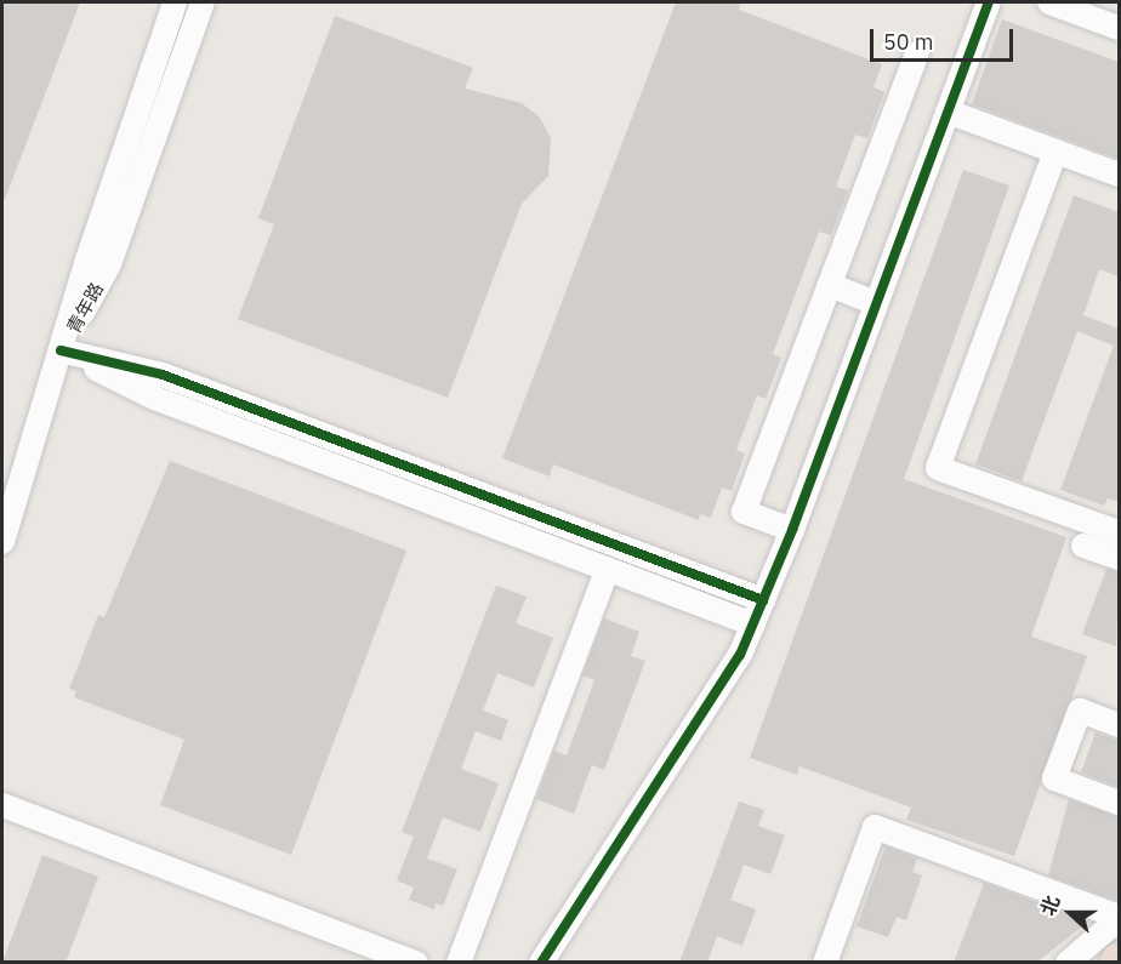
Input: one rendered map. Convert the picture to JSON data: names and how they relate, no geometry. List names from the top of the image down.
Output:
{
  "streets": {
    "street": ["青年路"]
  },
  "scale_bar": "50 m",
  "north": "left"
}
